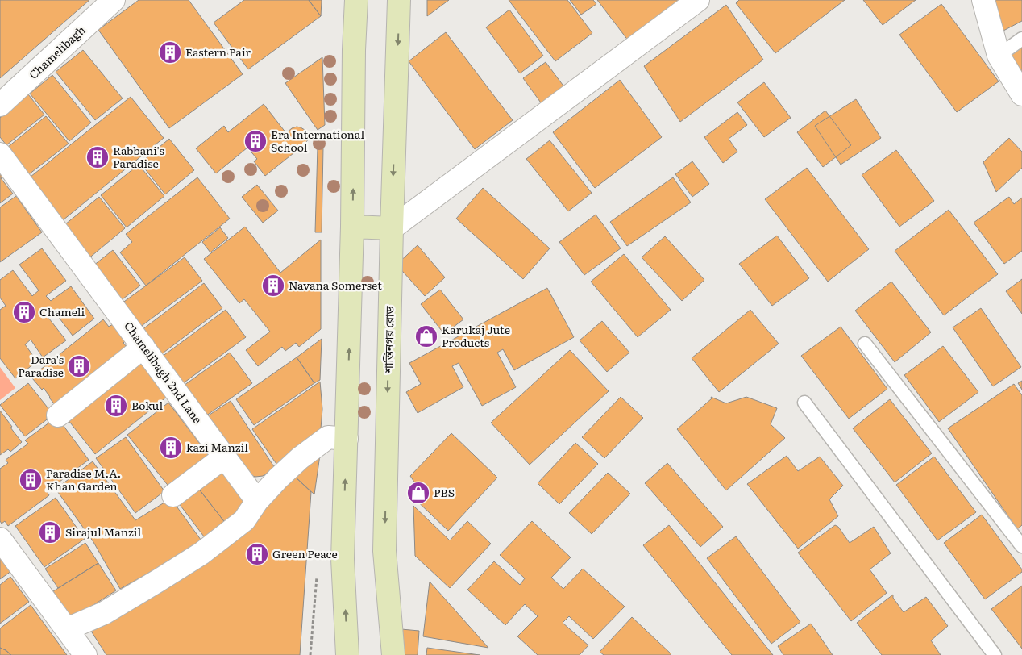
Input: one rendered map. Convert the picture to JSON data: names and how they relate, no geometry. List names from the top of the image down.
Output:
{
  "streets": {
    "main road": ["শান্তিনগর রোড"],
    "street": ["Chamelibagh", "Chamelibagh 2nd Lane"]
  },
  "places": {
    "building": [
      "Eastern Pair",
      "Era International School",
      "Rabbani's Paradise",
      "Navana Somerset",
      "Chameli",
      "Dara's Paradise",
      "Bokul",
      "kazi Manzil",
      "Paradise M.A. Khan Garden",
      "Sirajul Manzil",
      "Green Peace"
    ],
    "shop": ["Karukaj Jute Products", "PBS"]
  }
}
